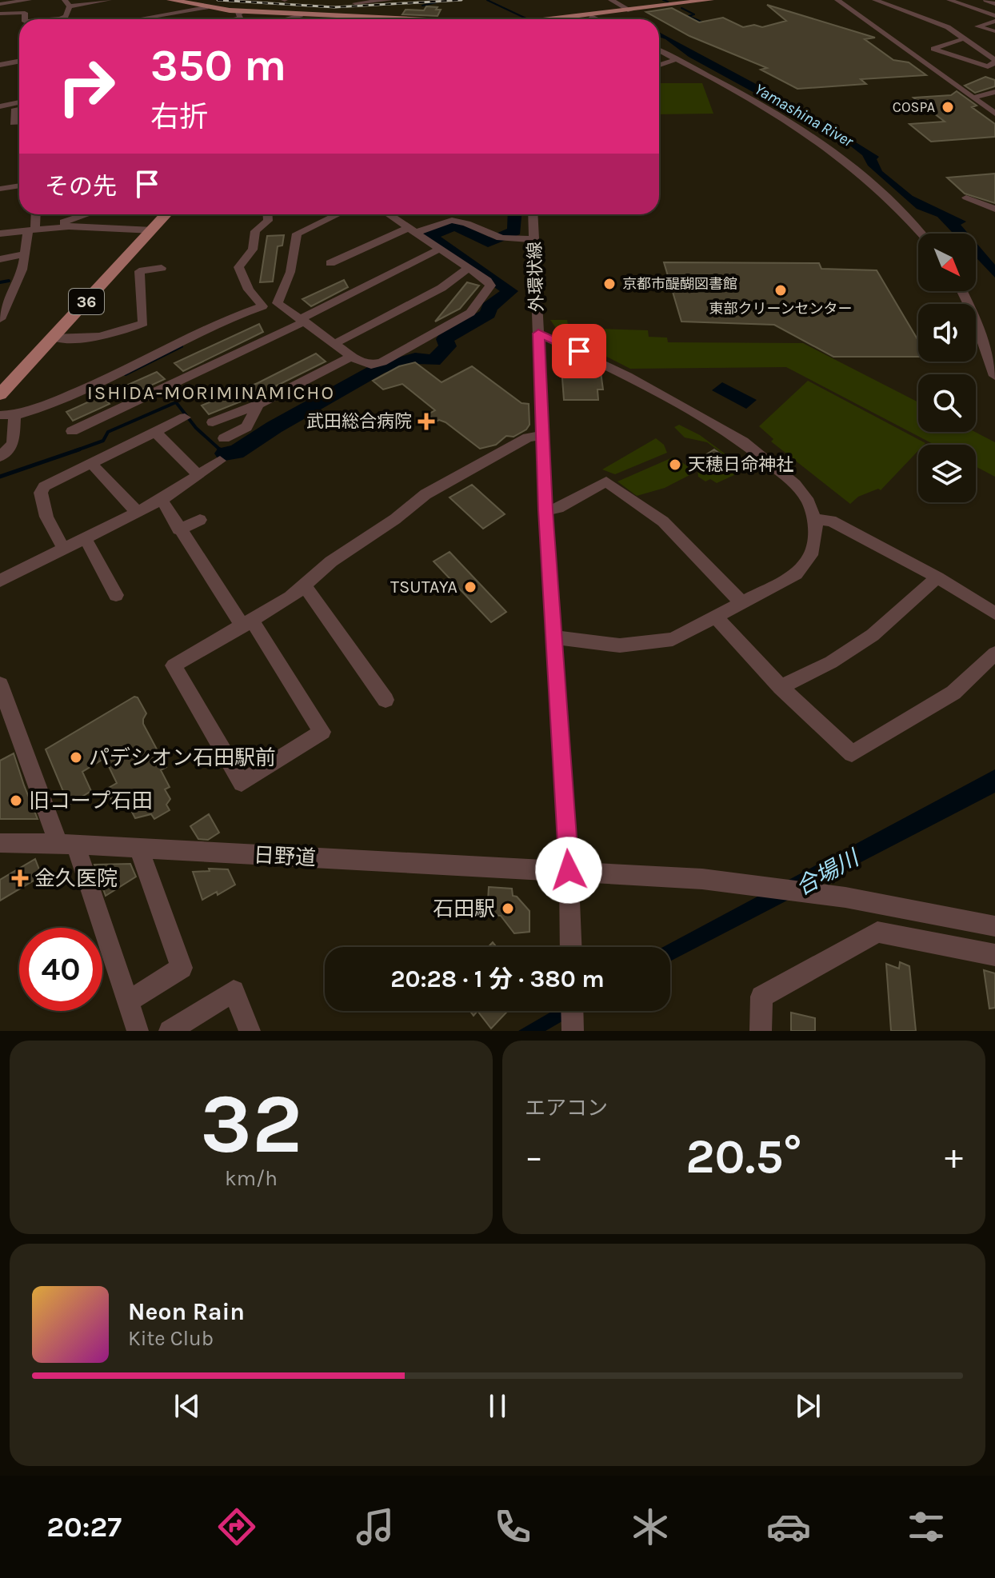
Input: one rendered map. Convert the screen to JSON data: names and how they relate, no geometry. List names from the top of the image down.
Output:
{
  "streets": {
    "main road": ["36"],
    "street": ["外環状線", "日野道"]
  },
  "crossings": [
    ["外環状線", "日野道"]
  ],
  "districts": ["ISHIDA-MORIMINAMICHO"],
  "water": ["Yamashina River", "合場川"],
  "places": {
    "other": [
      "COSPA",
      "京都市醍醐図書館",
      "東部クリーンセンター",
      "天穂日命神社",
      "TSUTAYA",
      "パデシオン石田駅前",
      "旧コープ石田",
      "石田駅"
    ],
    "health": ["武田総合病院", "金久医院"]
  },
  "north": "bottom right",
  "page": {
    "turn": ["350 m", "右折"],
    "then": "その先",
    "limit": "40",
    "trip": "20:28 · 1 分 · 380 m",
    "tile": [
      ["32", "km/h"],
      "エアコン"
    ],
    "heat": ["−", "20.5°", "+"],
    "song": ["Neon Rain", "Kite Club"],
    "tabs": "20:27"
  }
}
